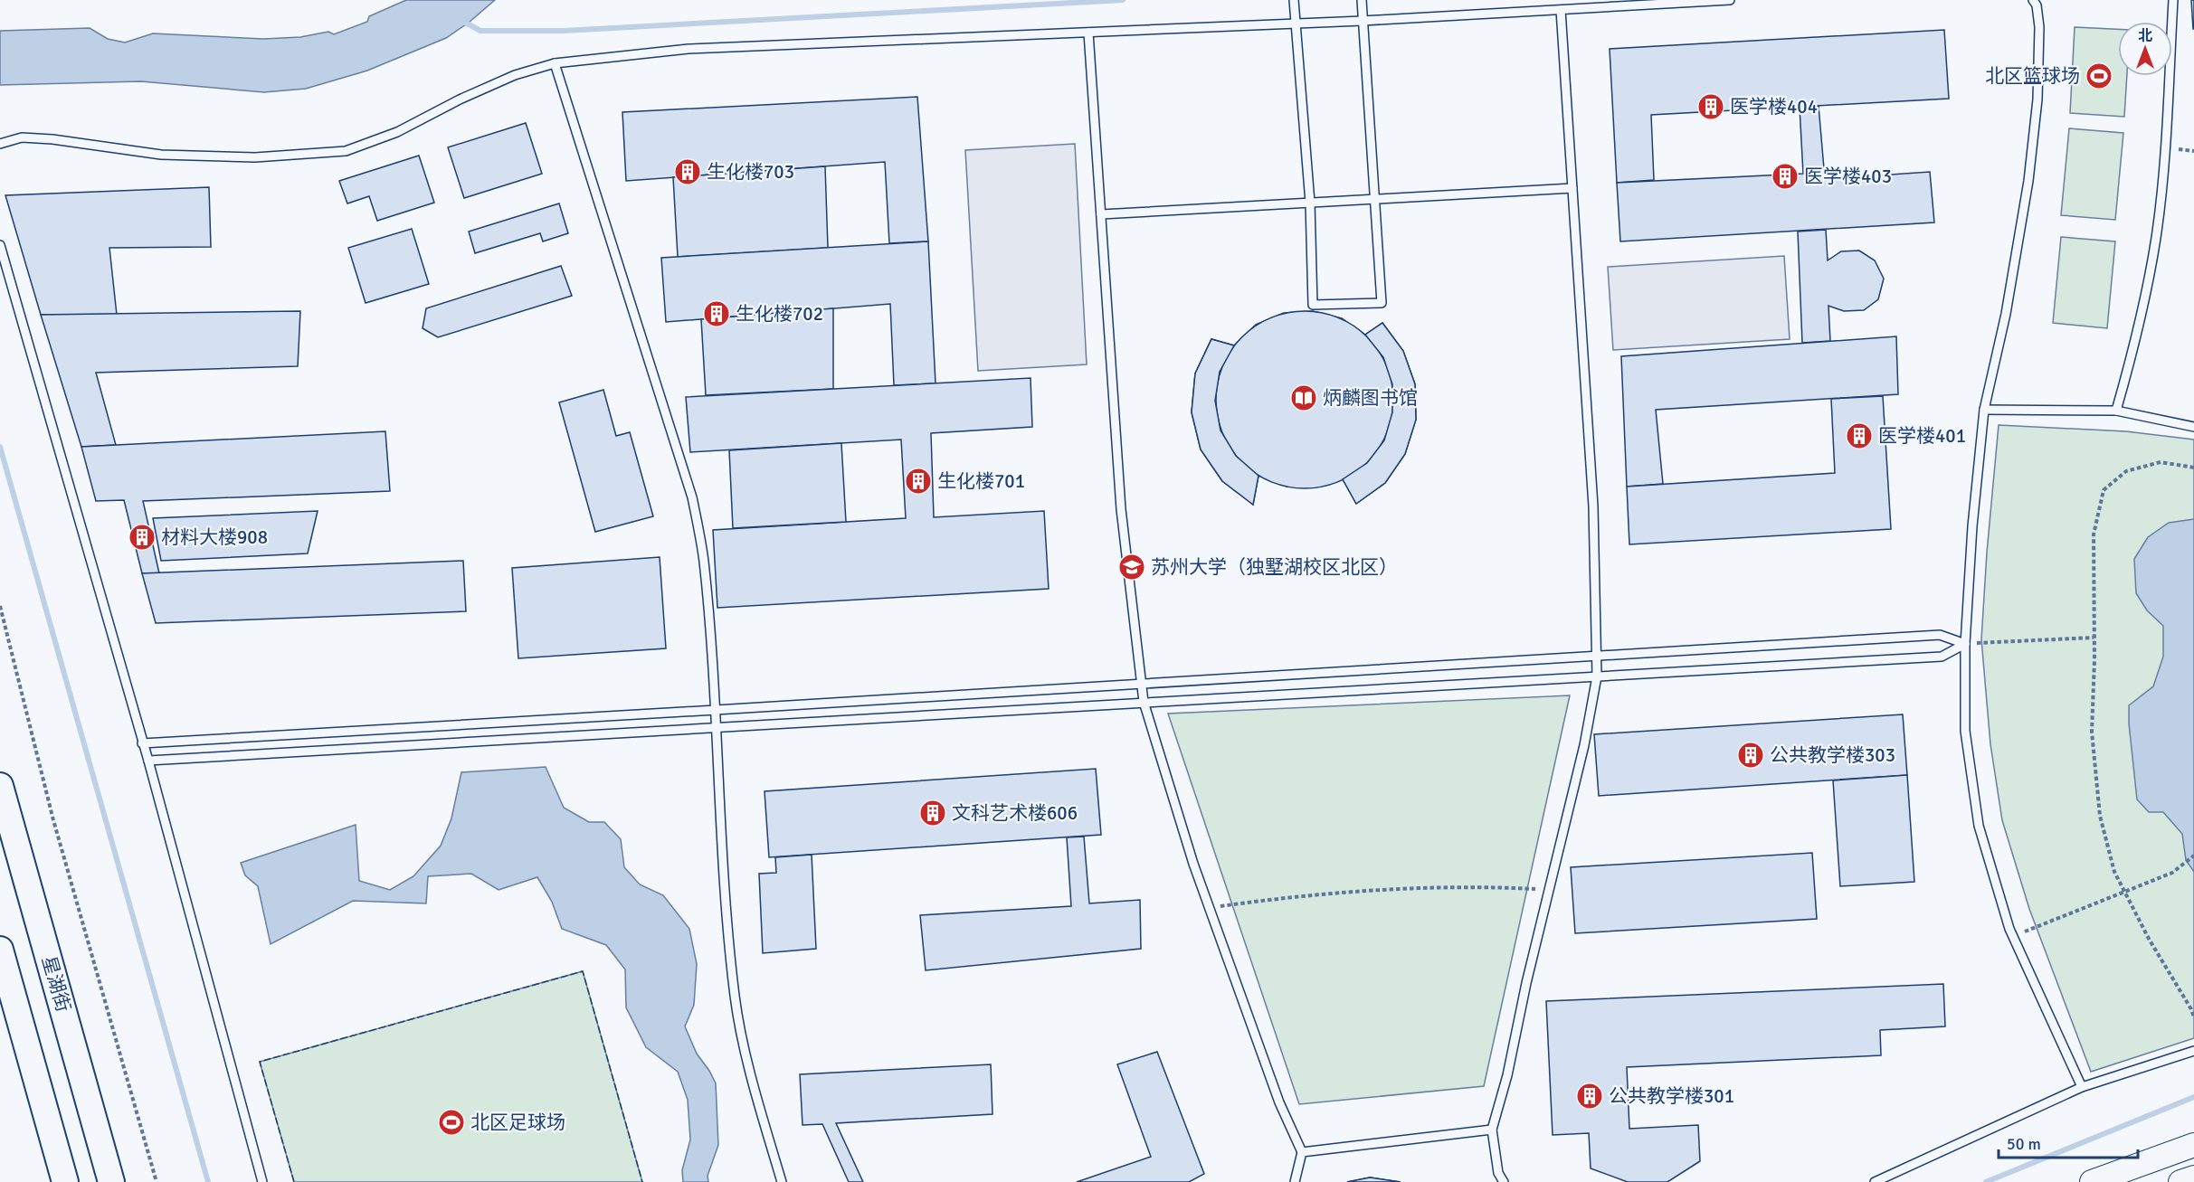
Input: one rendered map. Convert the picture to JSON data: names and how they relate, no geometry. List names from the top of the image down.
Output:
{
  "streets": {
    "main road": ["星湖街"]
  },
  "places": {
    "sports": ["北区篮球场", "北区足球场"],
    "building": [
      "医学楼404",
      "生化楼703",
      "医学楼403",
      "生化楼702",
      "医学楼401",
      "生化楼701",
      "材料大楼908",
      "公共教学楼303",
      "文科艺术楼606",
      "公共教学楼301"
    ],
    "library": ["炳麟图书馆"],
    "school or university": ["苏州大学（独墅湖校区北区）"]
  },
  "scale_bar": "50 m",
  "north": "top"
}
